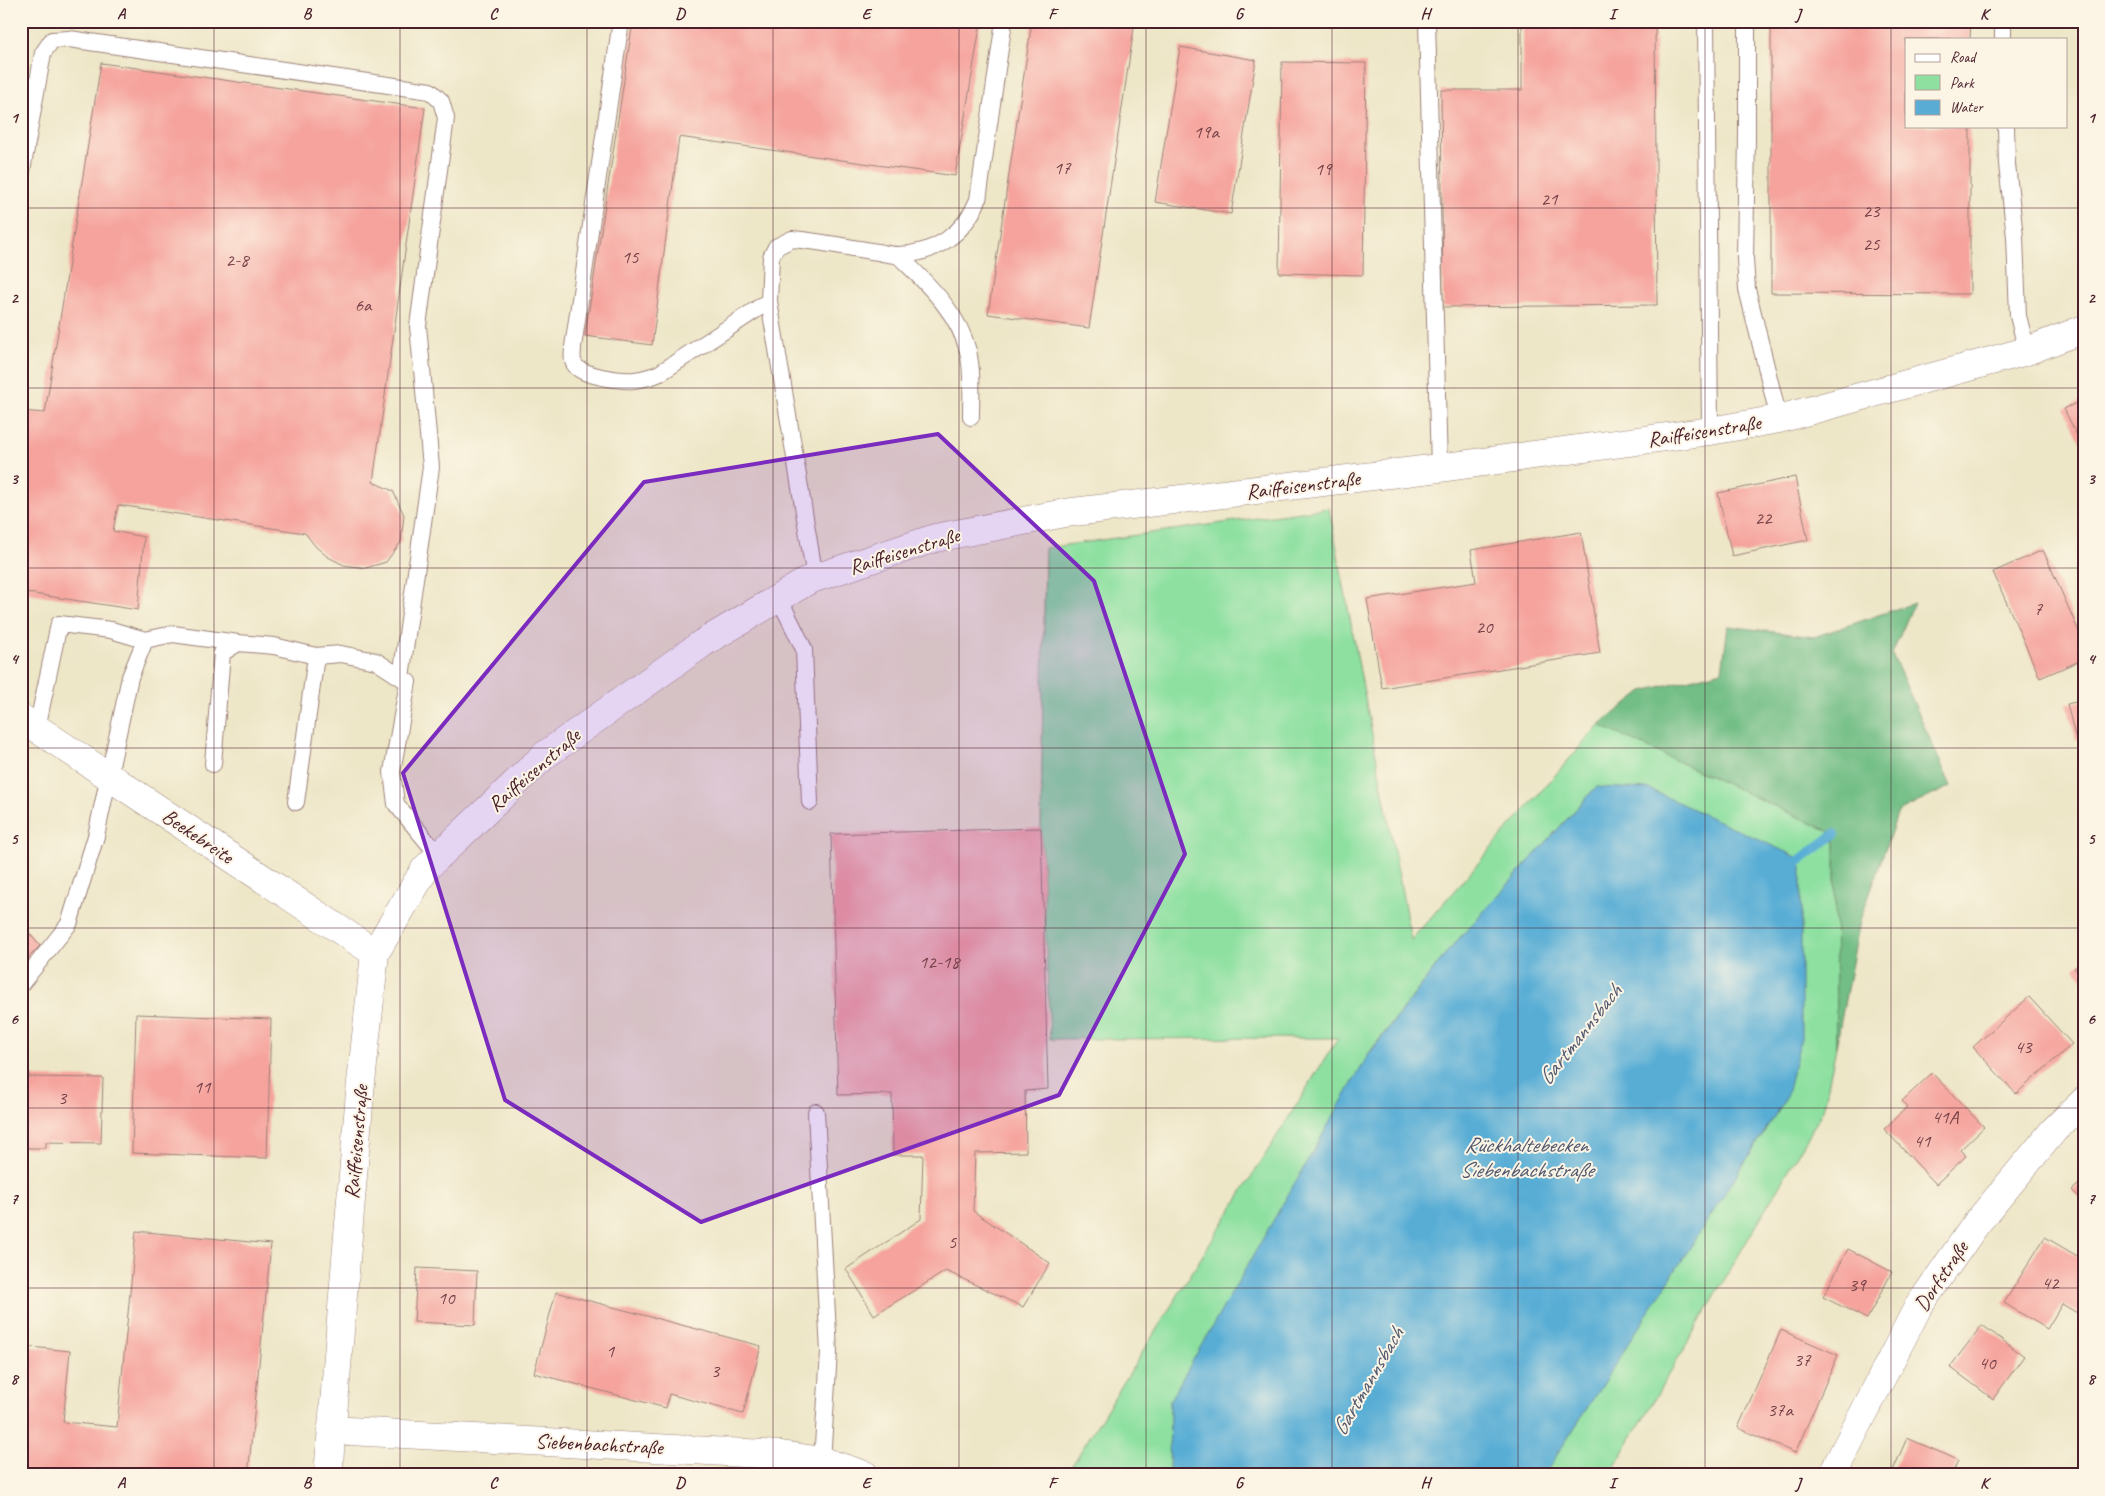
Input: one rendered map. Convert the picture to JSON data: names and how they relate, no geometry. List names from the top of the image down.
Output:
{
  "streets": {
    "street": [
      "Raiffeisenstraße",
      "Beekebreite",
      "Dorfstraße",
      "Siebenbachstraße"
    ]
  },
  "crossings": [
    ["Raiffeisenstraße", "Beekebreite"],
    ["Raiffeisenstraße", "Siebenbachstraße"]
  ],
  "water": ["Gartmannsbach", "Rückhaltebecken Siebenbachstraße"],
  "house_numbers": [
    "19a",
    "17",
    "19",
    "21",
    "23",
    "25",
    "15",
    "2-8",
    "6a",
    "22",
    "7",
    "20",
    "12-18",
    "43",
    "11",
    "3",
    "41A",
    "41",
    "5",
    "42",
    "39",
    "10",
    "1",
    "37",
    "40",
    "3",
    "37a"
  ],
  "legend": ["Road", "Park", "Water"],
  "grid": {
    "columns": [
      "A",
      "B",
      "C",
      "D",
      "E",
      "F",
      "G",
      "H",
      "I",
      "J",
      "K"
    ],
    "rows": [
      "1",
      "2",
      "3",
      "4",
      "5",
      "6",
      "7",
      "8"
    ]
  }
}
